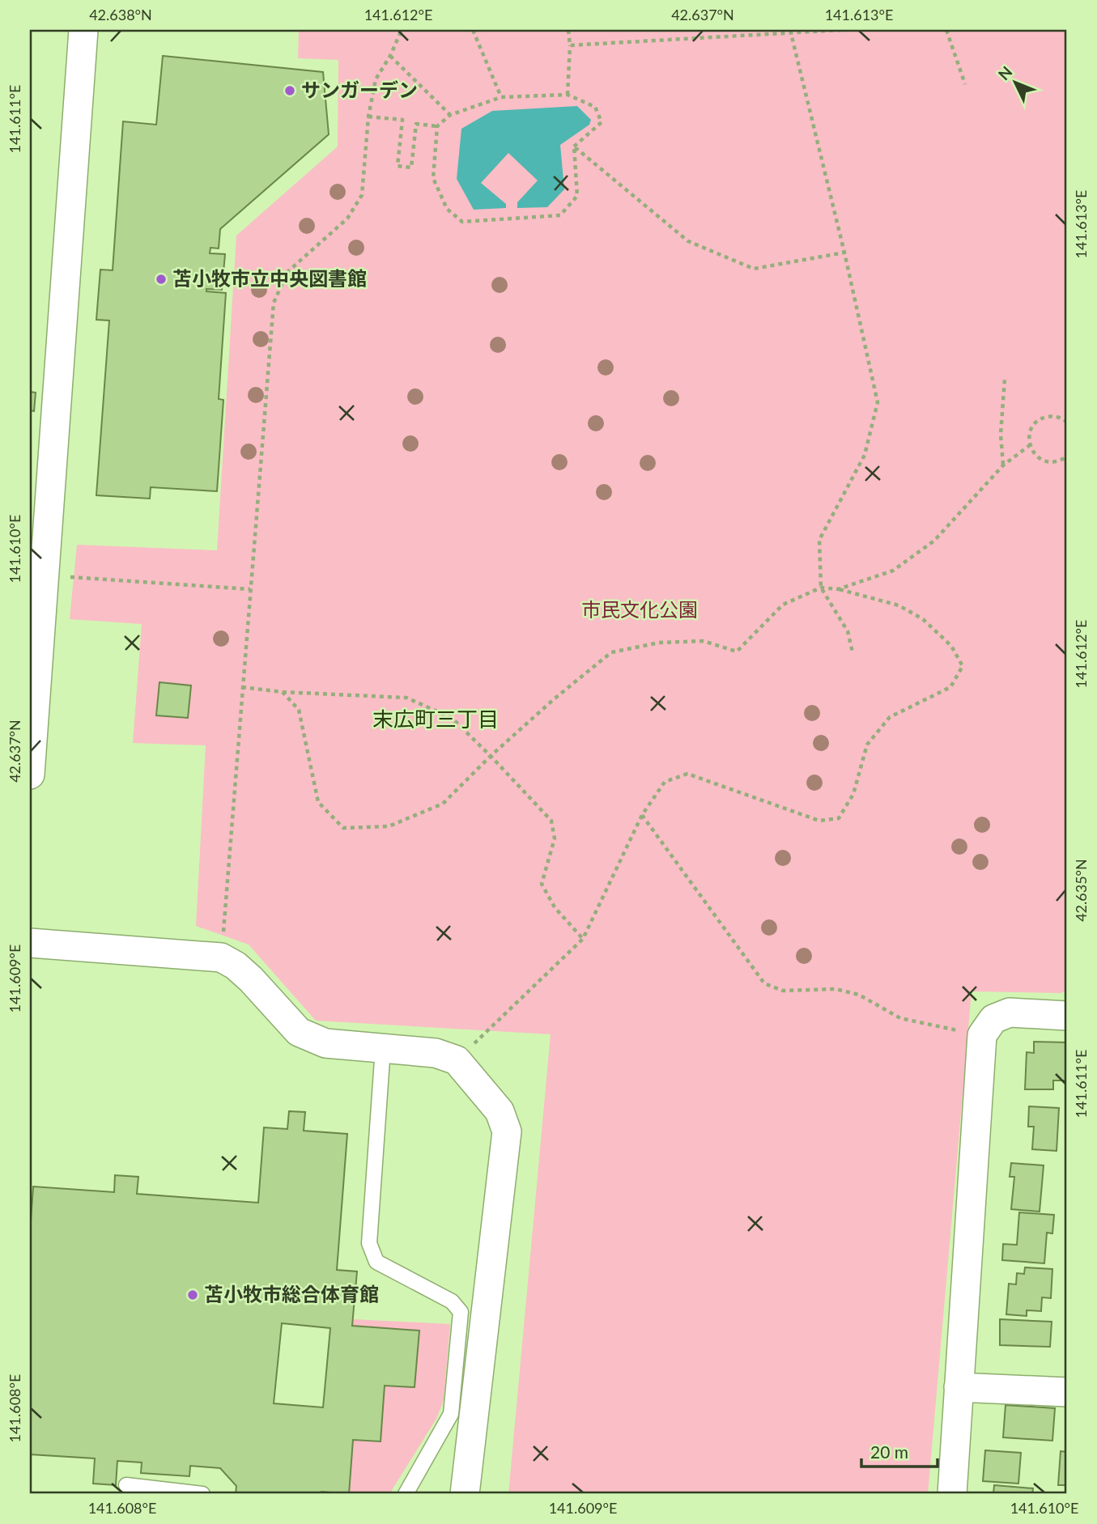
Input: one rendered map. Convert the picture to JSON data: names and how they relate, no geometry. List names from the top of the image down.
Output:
{
  "districts": ["末広町三丁目"],
  "parks": ["市民文化公園"],
  "places": ["サンガーデン", "苫小牧市立中央図書館", "苫小牧市総合体育館"],
  "scale_bar": "20 m",
  "north": "top left",
  "coordinates": [
    "42.638°N",
    "141.612°E",
    "42.637°N",
    "141.613°E",
    "141.611°E",
    "141.610°E",
    "42.635°N",
    "141.609°E",
    "141.608°E"
  ]
}
